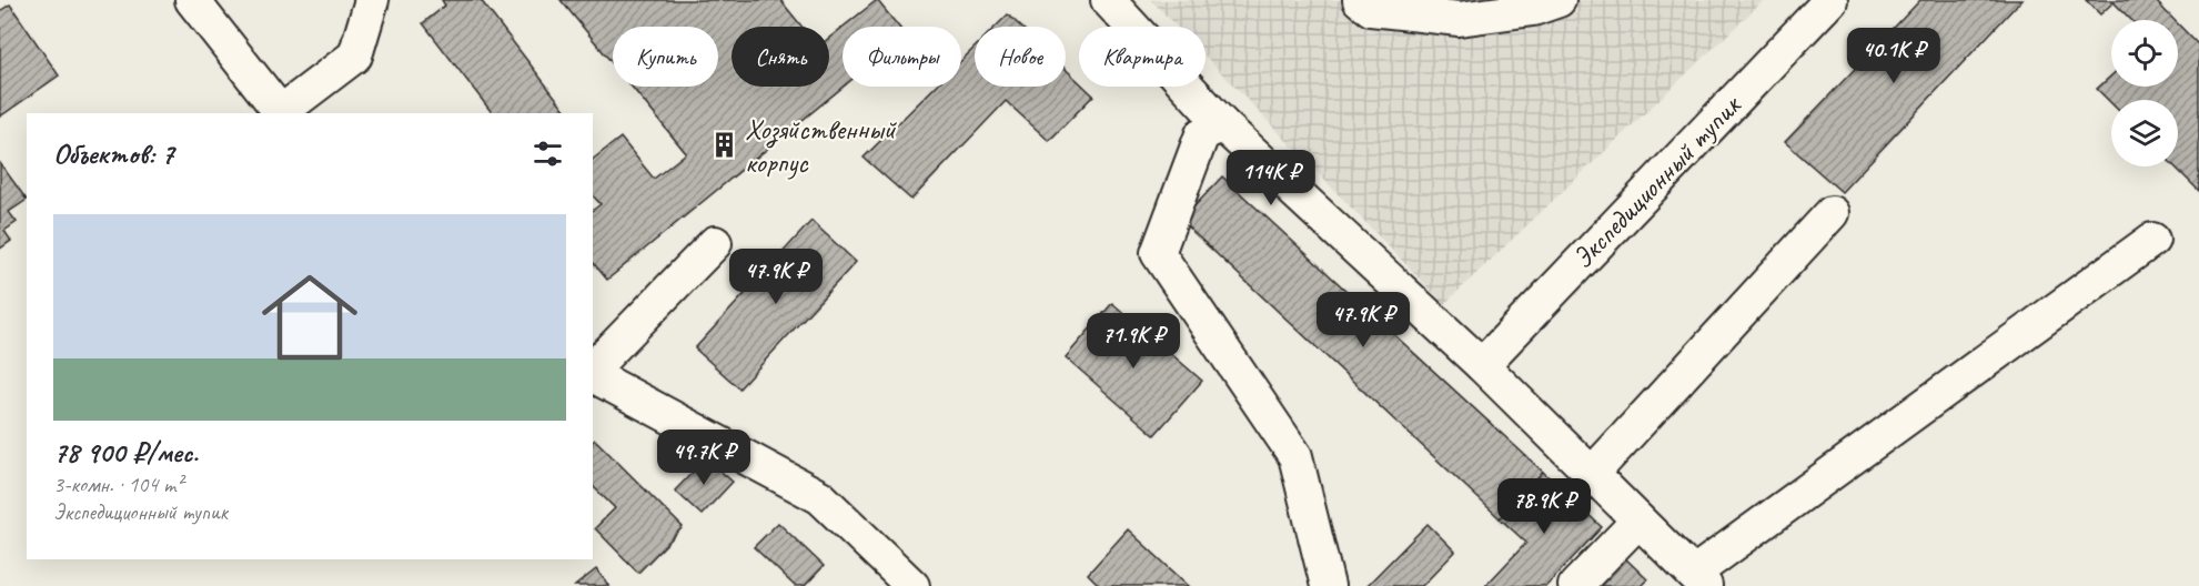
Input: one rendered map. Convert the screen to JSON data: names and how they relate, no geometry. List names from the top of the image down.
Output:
{
  "streets": {
    "street": ["Экспедиционный тупик"]
  },
  "places": {
    "building": ["Хозяйственный корпус"]
  },
  "page": {
    "chip": [
      "Купить",
      "Снять",
      "Фильтры",
      "Новое",
      "Квартира"
    ],
    "price": [
      "40.1K ₽",
      "114K ₽",
      "47.9K ₽",
      "47.9K ₽",
      "71.9K ₽",
      "49.7K ₽",
      "78.9K ₽"
    ],
    "heading": "Объектов: 7",
    "list": [
      {
        "name": "78 900 ₽/мес.",
        "note": "3-комн. · 104 m² · Экспедиционный тупик"
      }
    ]
  }
}
